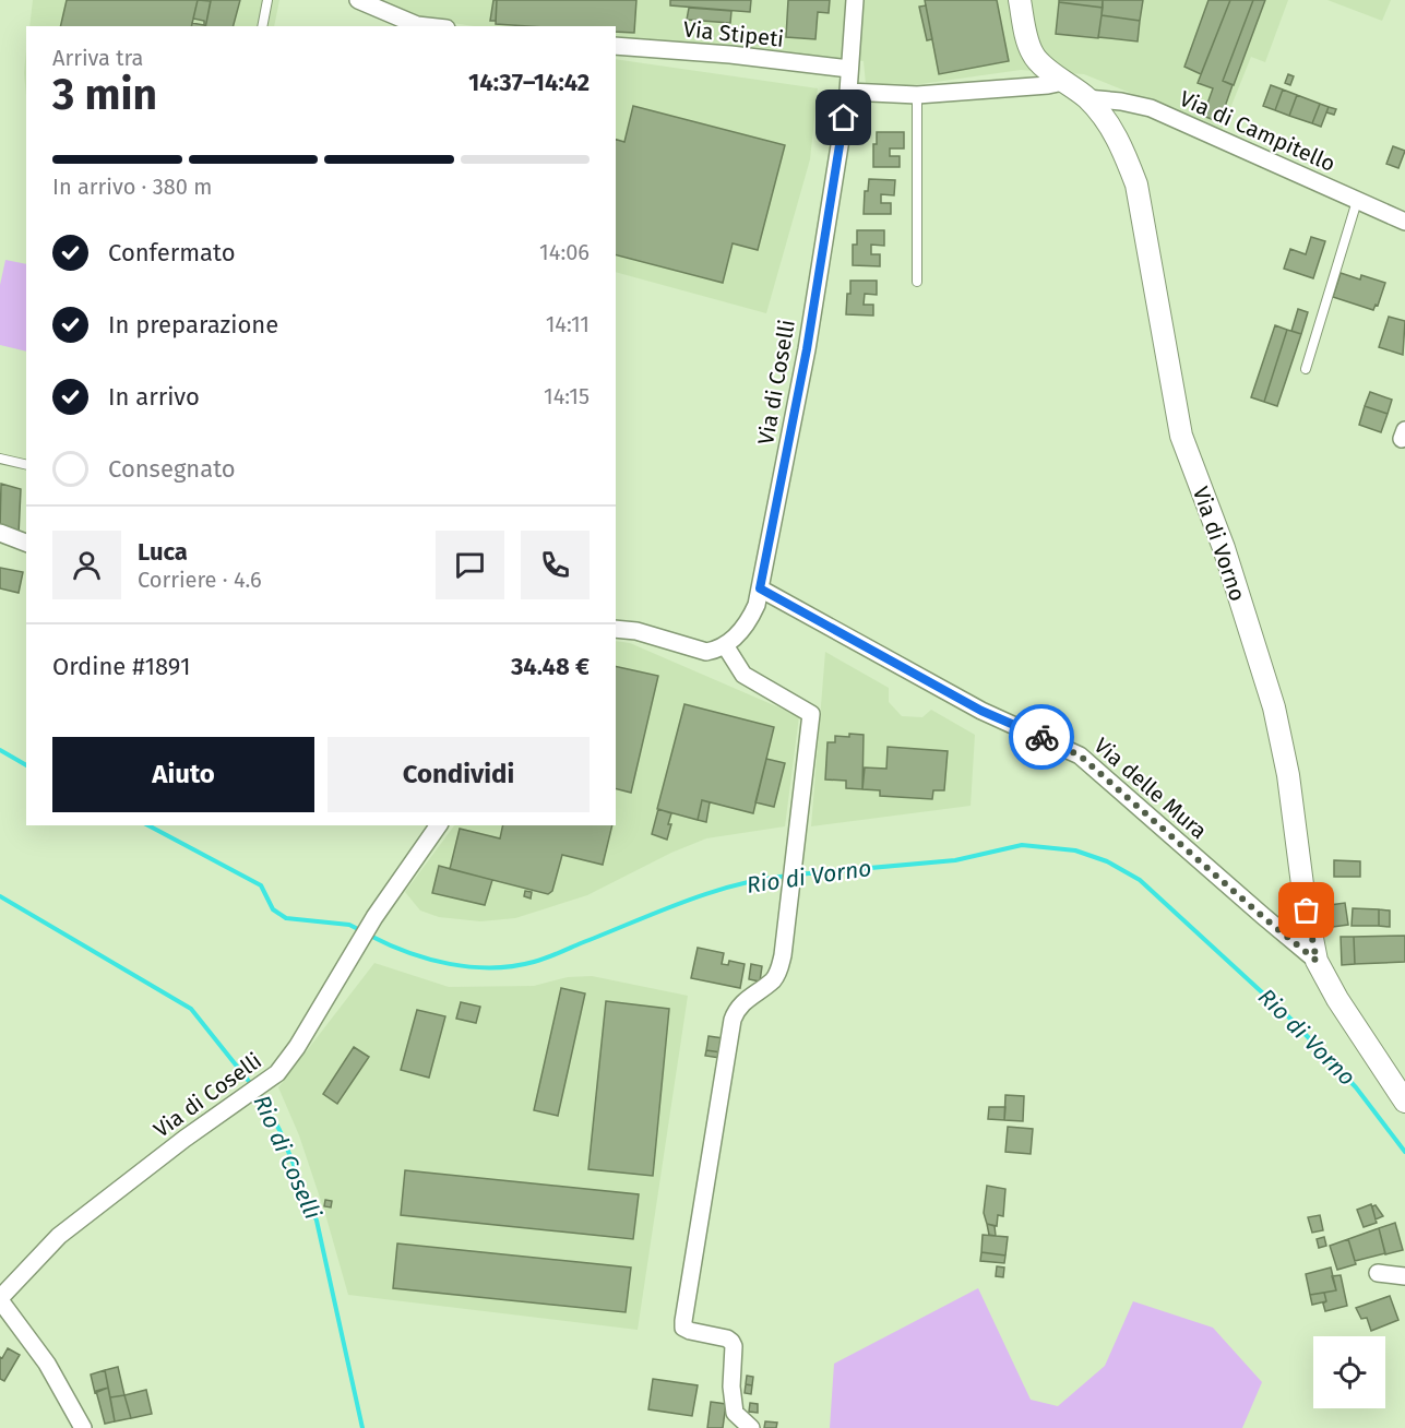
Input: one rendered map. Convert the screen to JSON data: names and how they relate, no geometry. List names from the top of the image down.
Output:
{
  "streets": {
    "street": [
      "Via Stipeti",
      "Via di Campitello",
      "Via di Coselli",
      "Via di Vorno",
      "Via delle Mura"
    ]
  },
  "crossings": [
    ["Via Stipeti", "Via di Coselli"],
    ["Via di Campitello", "Via di Vorno"],
    ["Via di Coselli", "Via delle Mura"],
    ["Via di Vorno", "Via delle Mura"]
  ],
  "water": ["Rio di Vorno", "Rio di Coselli"],
  "page": {
    "heading": ["3 min", "Arriva tra", "14:37–14:42"],
    "panel": [
      "Luca",
      "Corriere · 4.6",
      "Ordine #1891",
      "34.48 €"
    ],
    "bar": "In arrivo · 380 m",
    "list": [
      ["Confermato", "14:06"],
      ["In preparazione", "14:11"],
      ["In arrivo", "14:15"],
      "Consegnato"
    ],
    "buttons": ["Aiuto", "Condividi"]
  }
}
